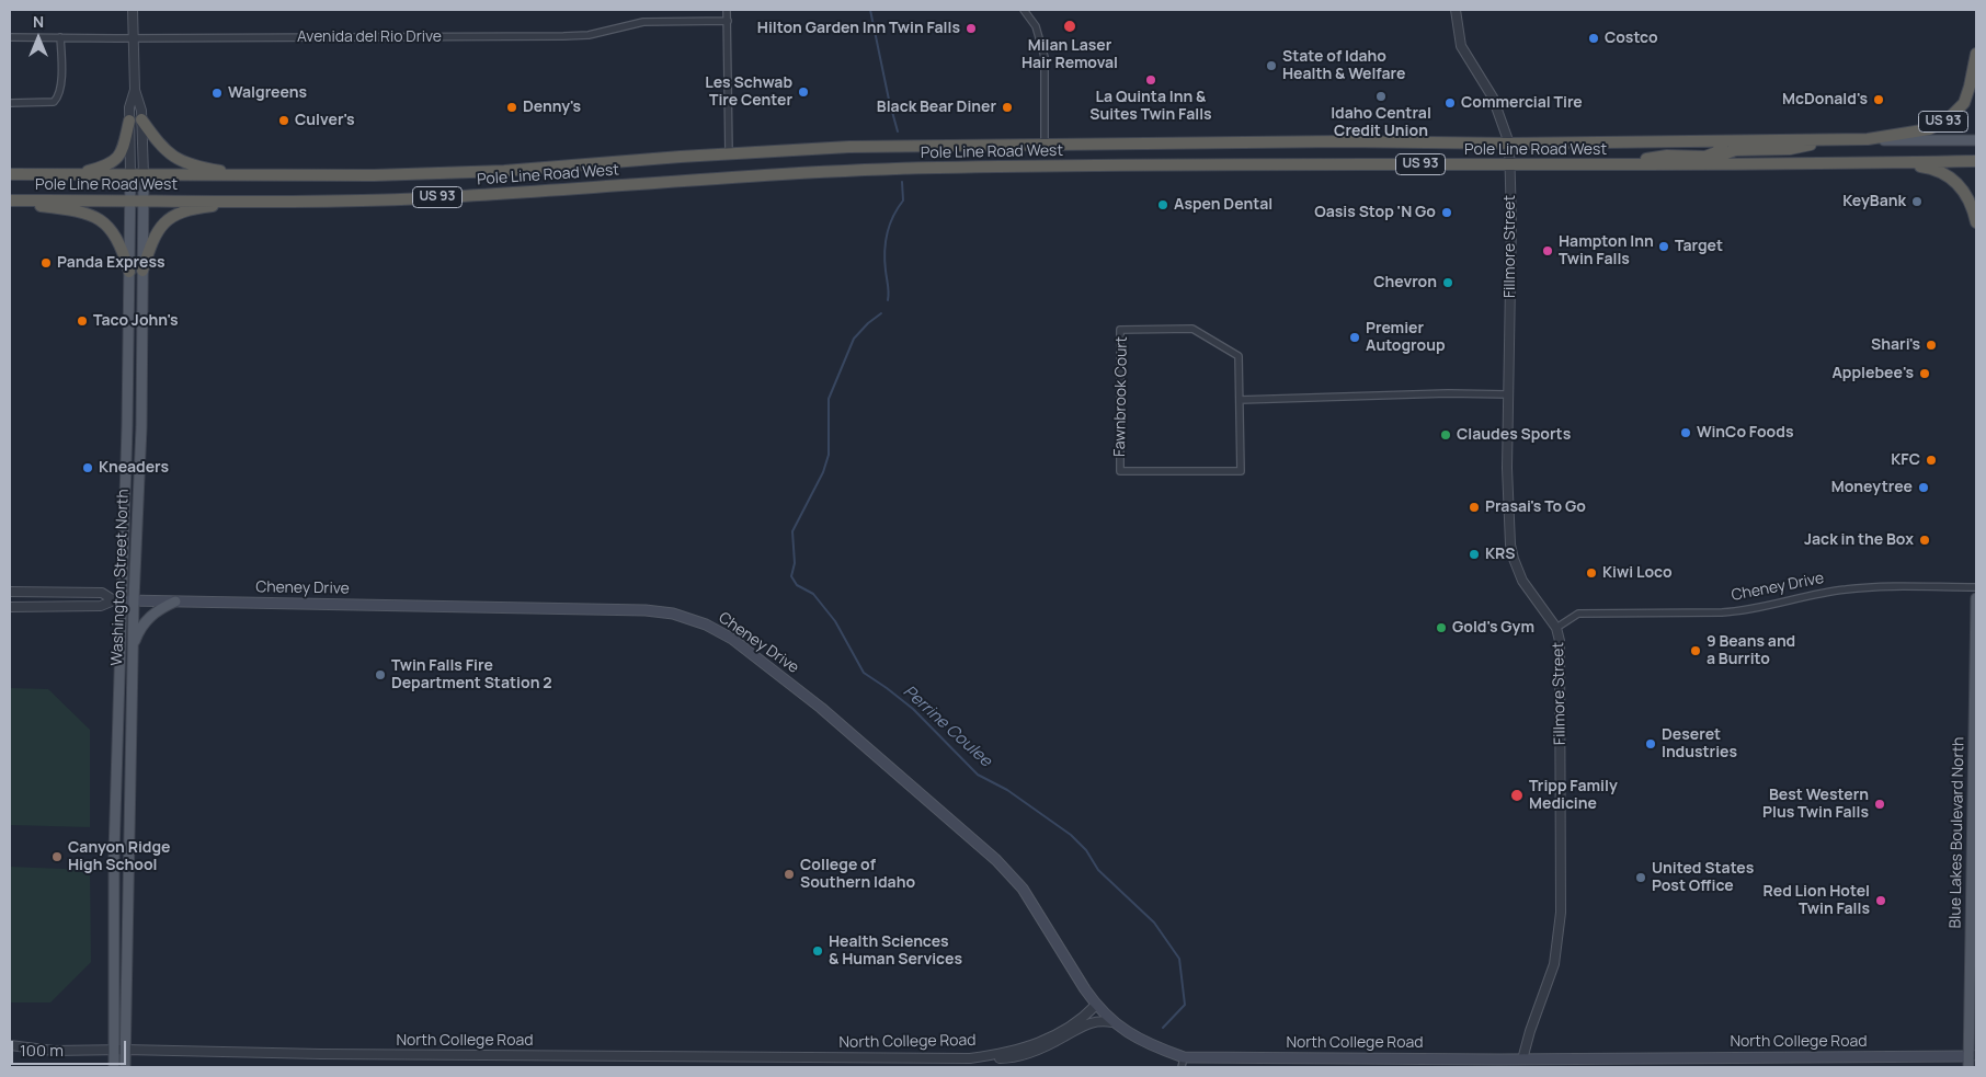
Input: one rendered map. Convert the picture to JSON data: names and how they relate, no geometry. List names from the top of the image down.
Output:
{
  "streets": {
    "highway": ["US 93", "Pole Line Road West"],
    "main road": [
      "Washington Street North",
      "Cheney Drive",
      "Blue Lakes Boulevard North",
      "North College Road"
    ],
    "street": ["Avenida del Rio Drive", "Fillmore Street", "Fawnbrook Court"]
  },
  "crossings": [
    ["Avenida del Rio Drive", "Washington Street North"],
    ["US 93", "Pole Line Road West"],
    ["Pole Line Road West", "Fillmore Street"],
    ["Pole Line Road West", "Washington Street North"],
    ["Fillmore Street", "Cheney Drive"],
    ["Fillmore Street", "North College Road"],
    ["Washington Street North", "Cheney Drive"],
    ["Washington Street North", "North College Road"],
    ["Cheney Drive", "North College Road"],
    ["Blue Lakes Boulevard North", "North College Road"]
  ],
  "water": ["Perrine Coulee"],
  "places": [
    "Milan Laser Hair Removal",
    "Hilton Garden Inn Twin Falls",
    "Costco",
    "State of Idaho Health & Welfare",
    "La Quinta Inn & Suites Twin Falls",
    "Les Schwab Tire Center",
    "Walgreens",
    "Idaho Central Credit Union",
    "McDonald's",
    "Commercial Tire",
    "Denny's",
    "Black Bear Diner",
    "Culver's",
    "KeyBank",
    "Aspen Dental",
    "Oasis Stop 'N Go",
    "Target",
    "Hampton Inn Twin Falls",
    "Panda Express",
    "Chevron",
    "Taco John's",
    "Premier Autogroup",
    "Shari's",
    "Applebee's",
    "WinCo Foods",
    "Claudes Sports",
    "KFC",
    "Kneaders",
    "Moneytree",
    "Prasai's To Go",
    "Jack in the Box",
    "KRS",
    "Kiwi Loco",
    "Gold's Gym",
    "9 Beans and a Burrito",
    "Twin Falls Fire Department Station 2",
    "Deseret Industries",
    "Tripp Family Medicine",
    "Best Western Plus Twin Falls",
    "Canyon Ridge High School",
    "College of Southern Idaho",
    "United States Post Office",
    "Red Lion Hotel Twin Falls",
    "Health Sciences & Human Services"
  ],
  "scale_bar": "100 m",
  "north": "top"
}
